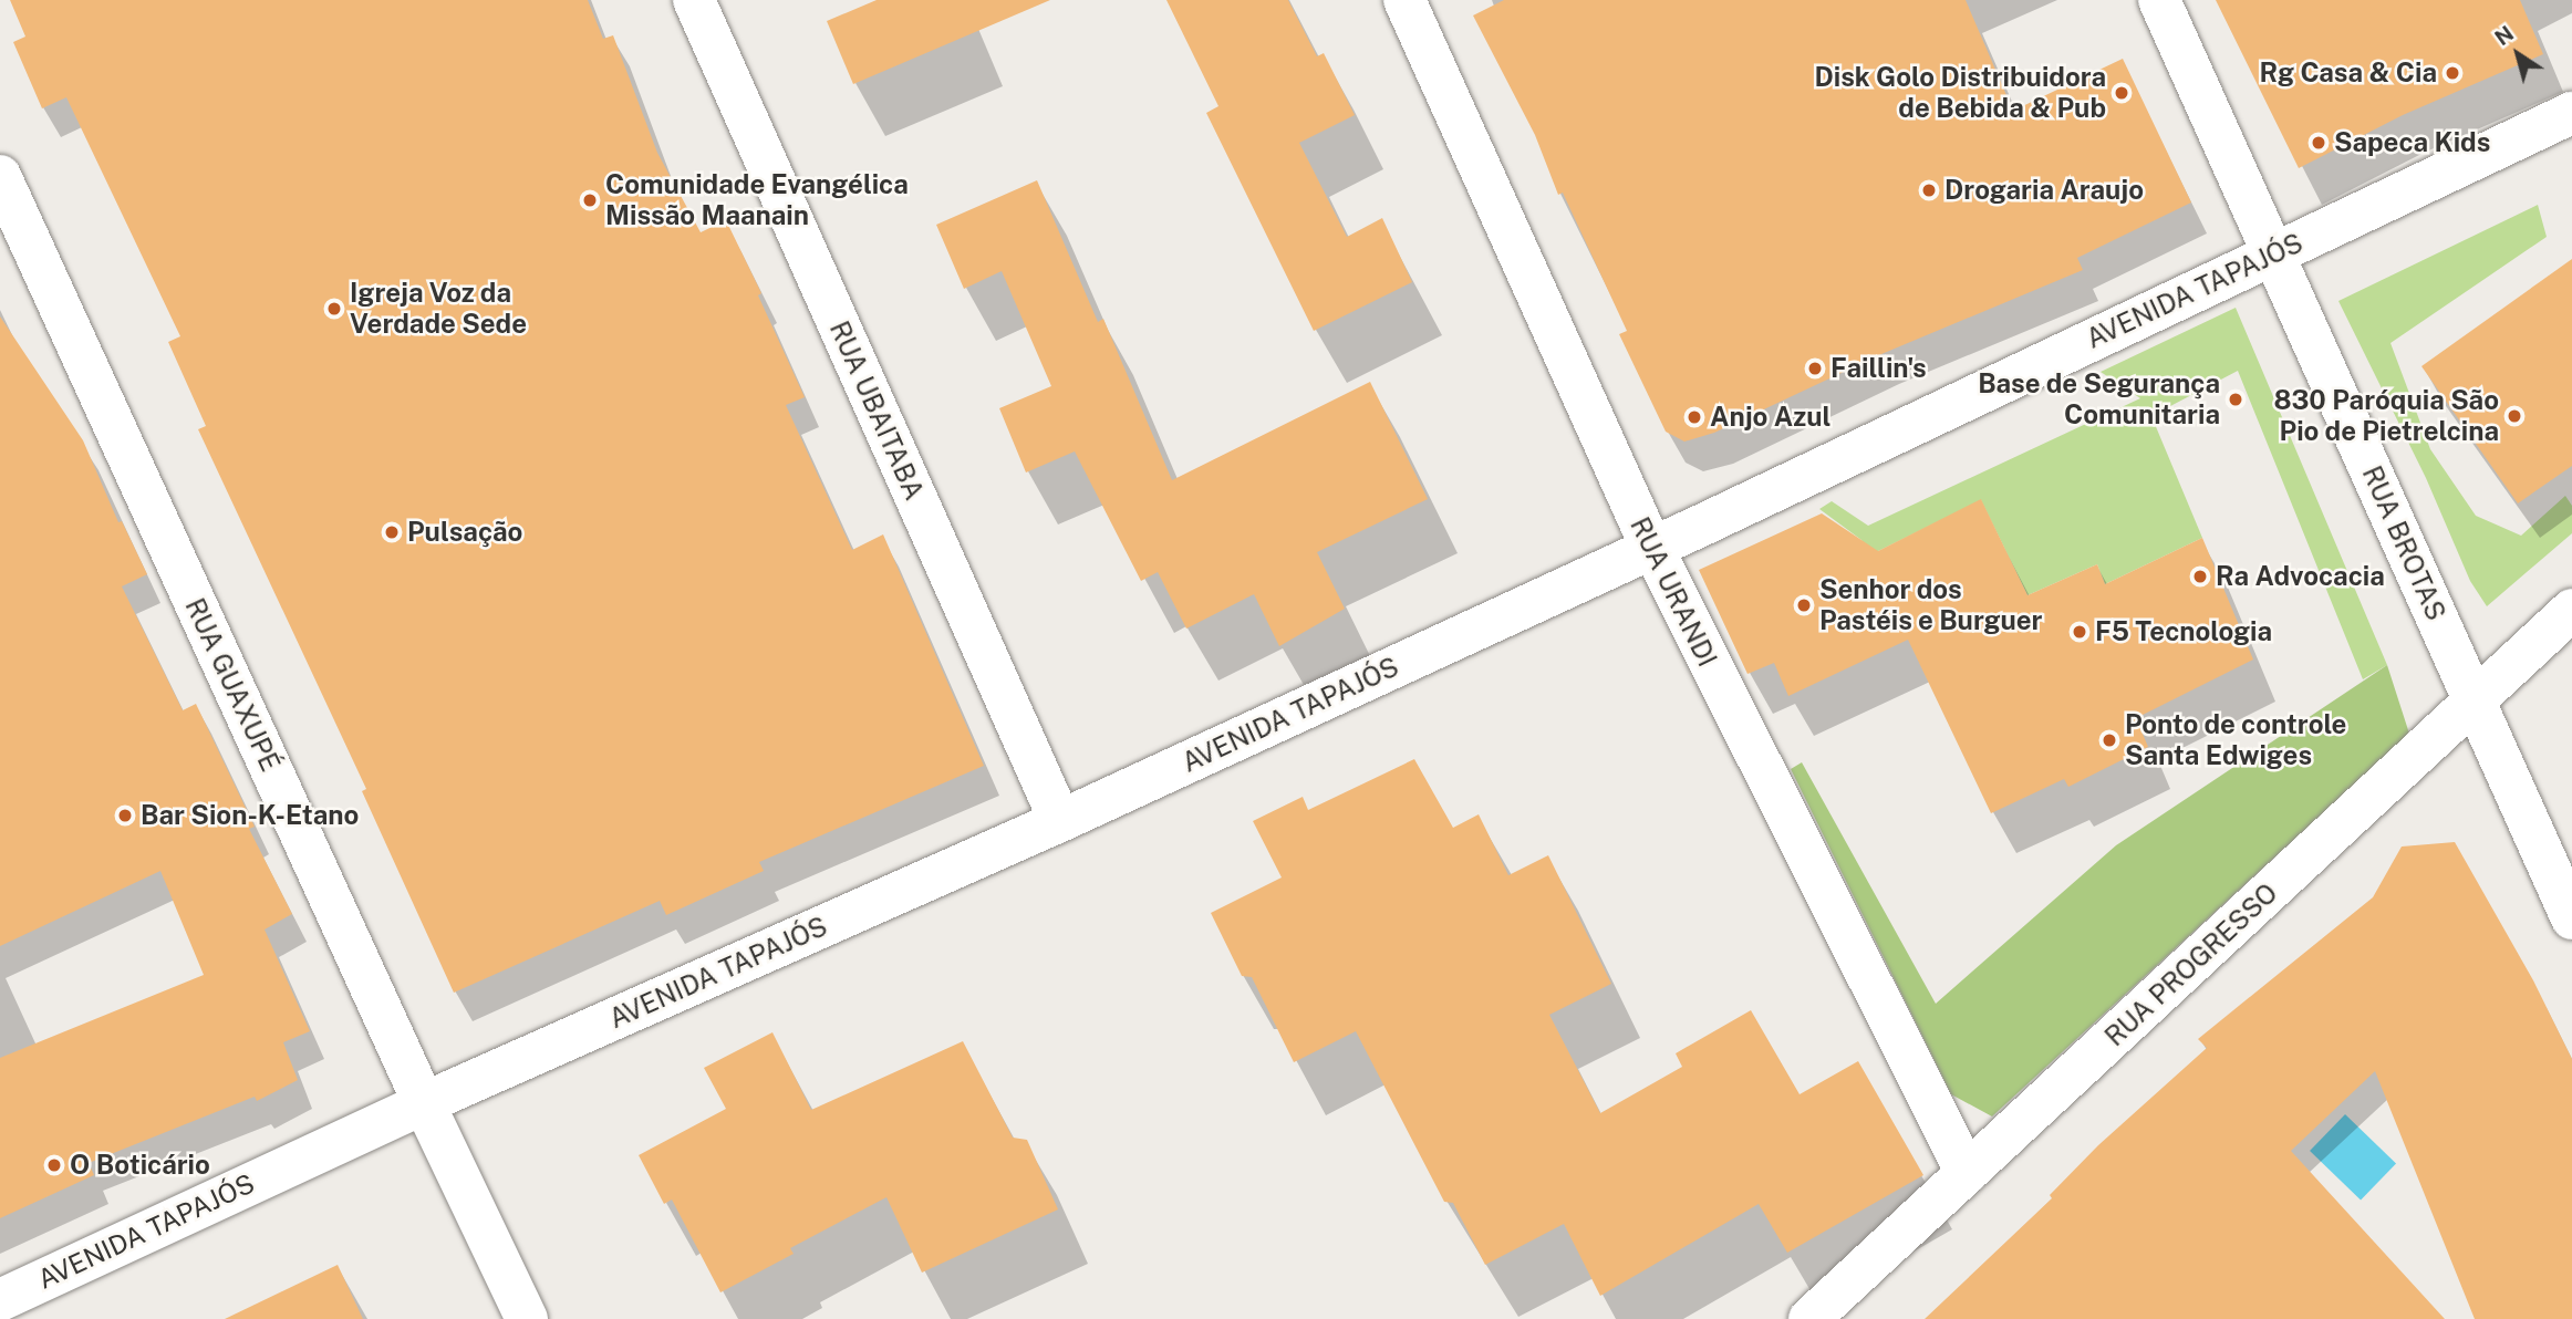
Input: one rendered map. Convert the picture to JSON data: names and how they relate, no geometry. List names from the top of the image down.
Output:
{
  "streets": {
    "street": [
      "AVENIDA TAPAJÓS",
      "RUA UBAITABA",
      "RUA BROTAS",
      "RUA URANDI",
      "RUA GUAXUPÉ",
      "RUA PROGRESSO"
    ]
  },
  "crossings": [
    ["AVENIDA TAPAJÓS", "RUA UBAITABA"],
    ["AVENIDA TAPAJÓS", "RUA BROTAS"],
    ["AVENIDA TAPAJÓS", "RUA URANDI"],
    ["AVENIDA TAPAJÓS", "RUA GUAXUPÉ"],
    ["RUA BROTAS", "RUA PROGRESSO"],
    ["RUA URANDI", "RUA PROGRESSO"]
  ],
  "places": [
    "Rg Casa & Cia",
    "Disk Golo Distribuidora de Bebida & Pub",
    "Sapeca Kids",
    "Drogaria Araujo",
    "Comunidade Evangélica Missão Maanain",
    "Igreja Voz da Verdade Sede",
    "Faillin's",
    "Base de Segurança Comunitaria",
    "830 Paróquia São Pio de Pietrelcina",
    "Anjo Azul",
    "Pulsação",
    "Ra Advocacia",
    "Senhor dos Pastéis e Burguer",
    "F5 Tecnologia",
    "Ponto de controle Santa Edwiges",
    "Bar Sion-K-Etano",
    "O Boticário"
  ],
  "north": "top left"
}
